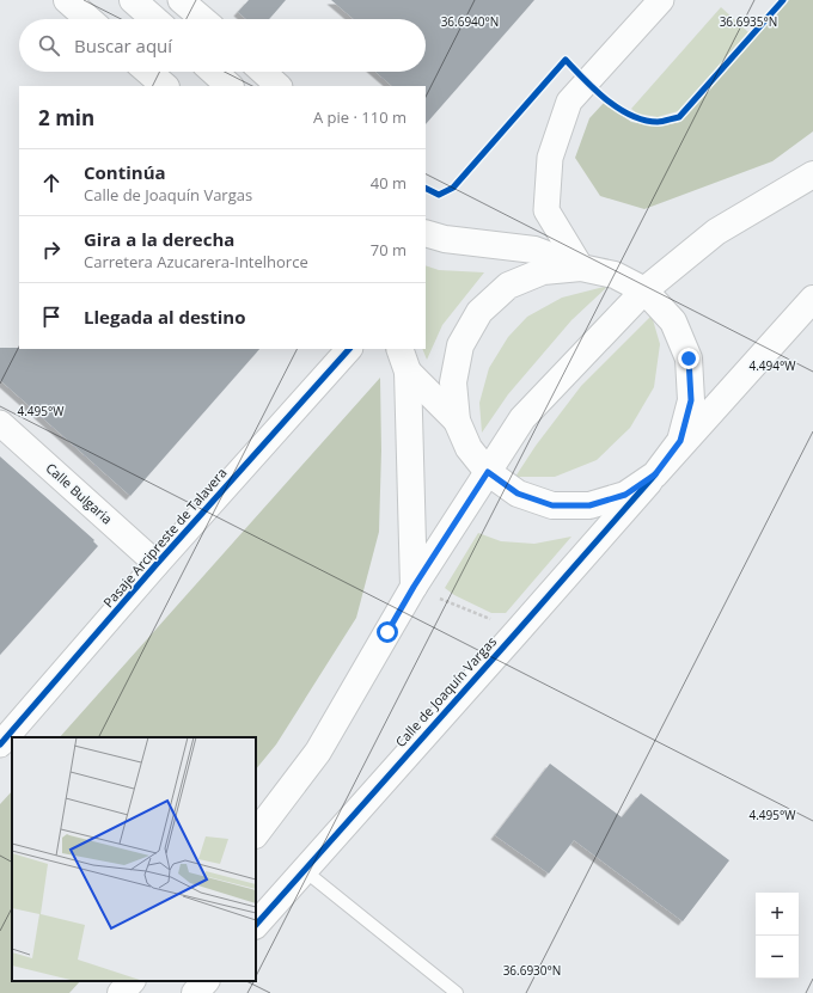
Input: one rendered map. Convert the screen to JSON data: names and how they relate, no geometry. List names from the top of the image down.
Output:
{
  "streets": {
    "main road": ["Calle de Joaquín Vargas"],
    "street": ["Calle Bulgaria", "Pasaje Arcipreste de Talavera"]
  },
  "crossings": [
    ["Calle Bulgaria", "Pasaje Arcipreste de Talavera"]
  ],
  "page": {
    "search": "Buscar aquí",
    "heading": ["2 min", "A pie · 110 m"],
    "list": [
      ["Continúa", "Calle de Joaquín Vargas", "40 m"],
      ["Gira a la derecha", "Carretera Azucarera-Intelhorce", "70 m"],
      "Llegada al destino"
    ],
    "map_buttons": ["+", "−"]
  },
  "coordinates": [
    "36.6940°N",
    "36.6935°N",
    "4.494°W",
    "4.495°W",
    "36.6930°N"
  ]
}
